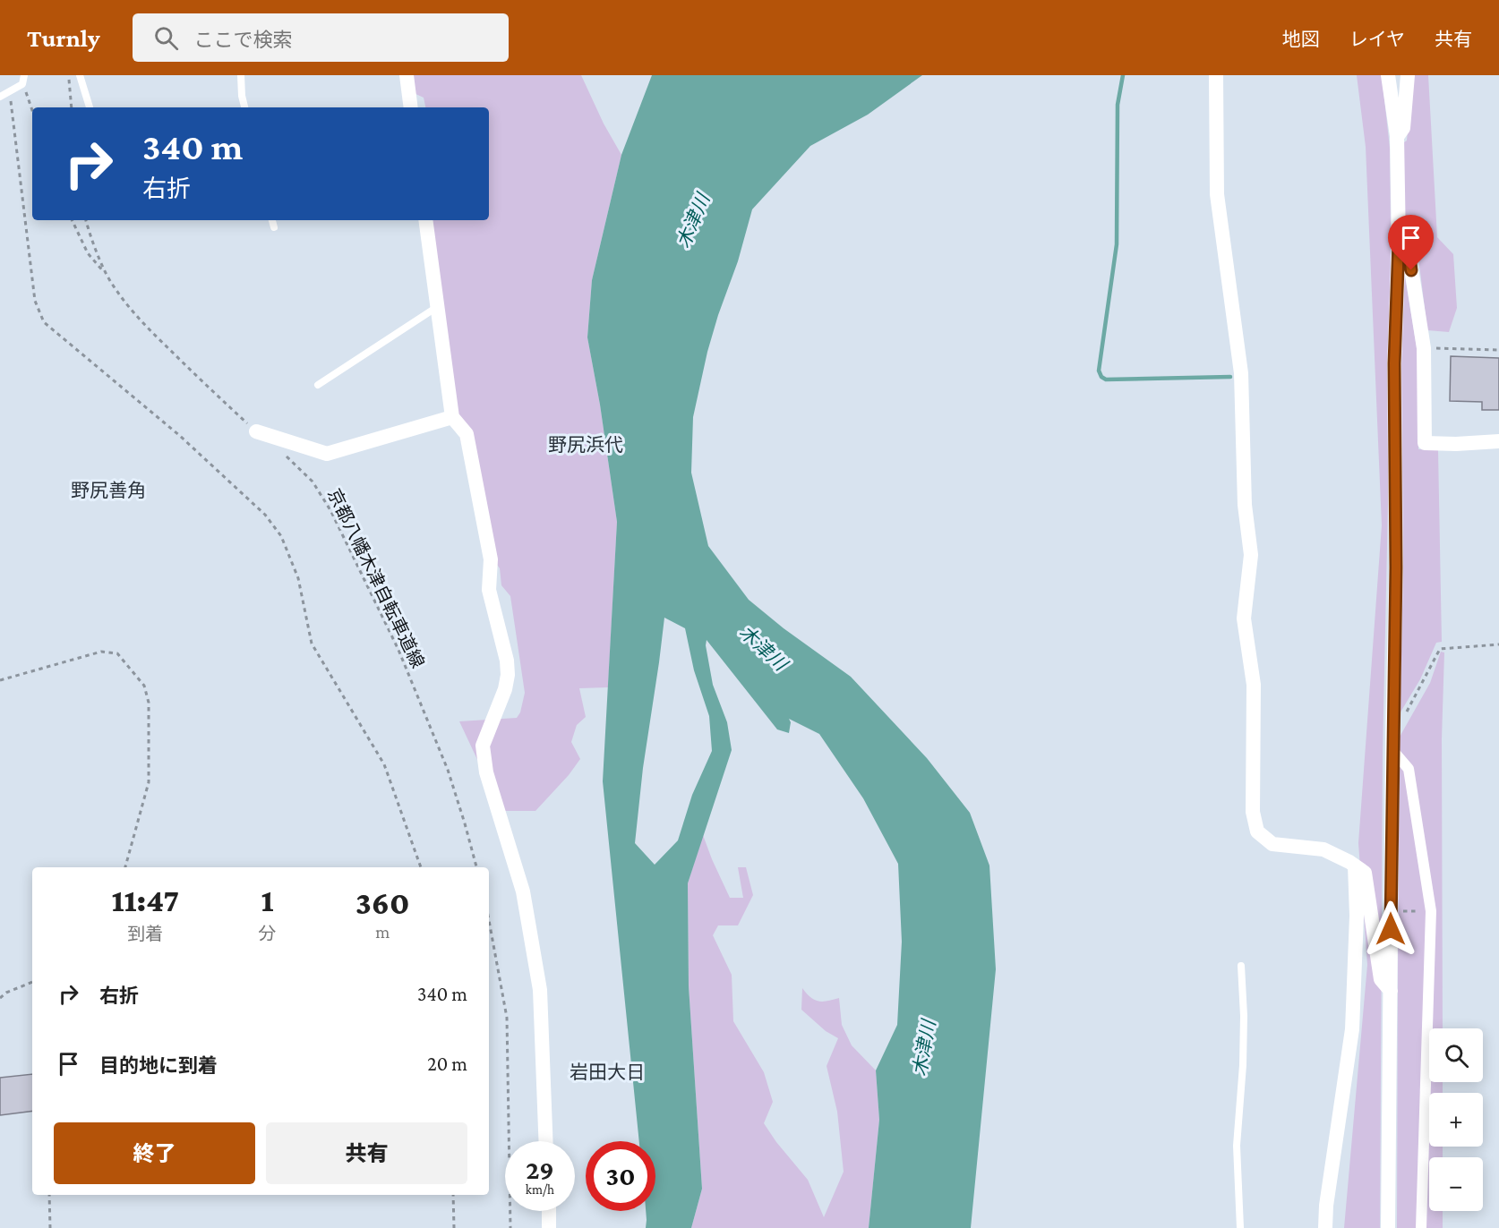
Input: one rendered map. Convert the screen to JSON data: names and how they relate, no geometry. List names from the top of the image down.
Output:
{
  "streets": {
    "path": ["京都八幡木津自転車道線"]
  },
  "districts": ["野尻浜代", "野尻善角", "岩田大日"],
  "water": ["木津川"],
  "page": {
    "header": "Turnly",
    "search": "ここで検索",
    "nav": ["地図", "レイヤ", "共有"],
    "turn": ["340 m", "右折"],
    "eta": [
      "11:47",
      "到着",
      "1",
      "分",
      "360",
      "m"
    ],
    "list": [
      {
        "name": "右折",
        "value": "340 m"
      },
      {
        "name": "目的地に到着",
        "value": "20 m"
      }
    ],
    "map_buttons": ["+", "−"],
    "buttons": ["終了", "共有"],
    "speed": "29 km/h",
    "limit": "30"
  }
}
